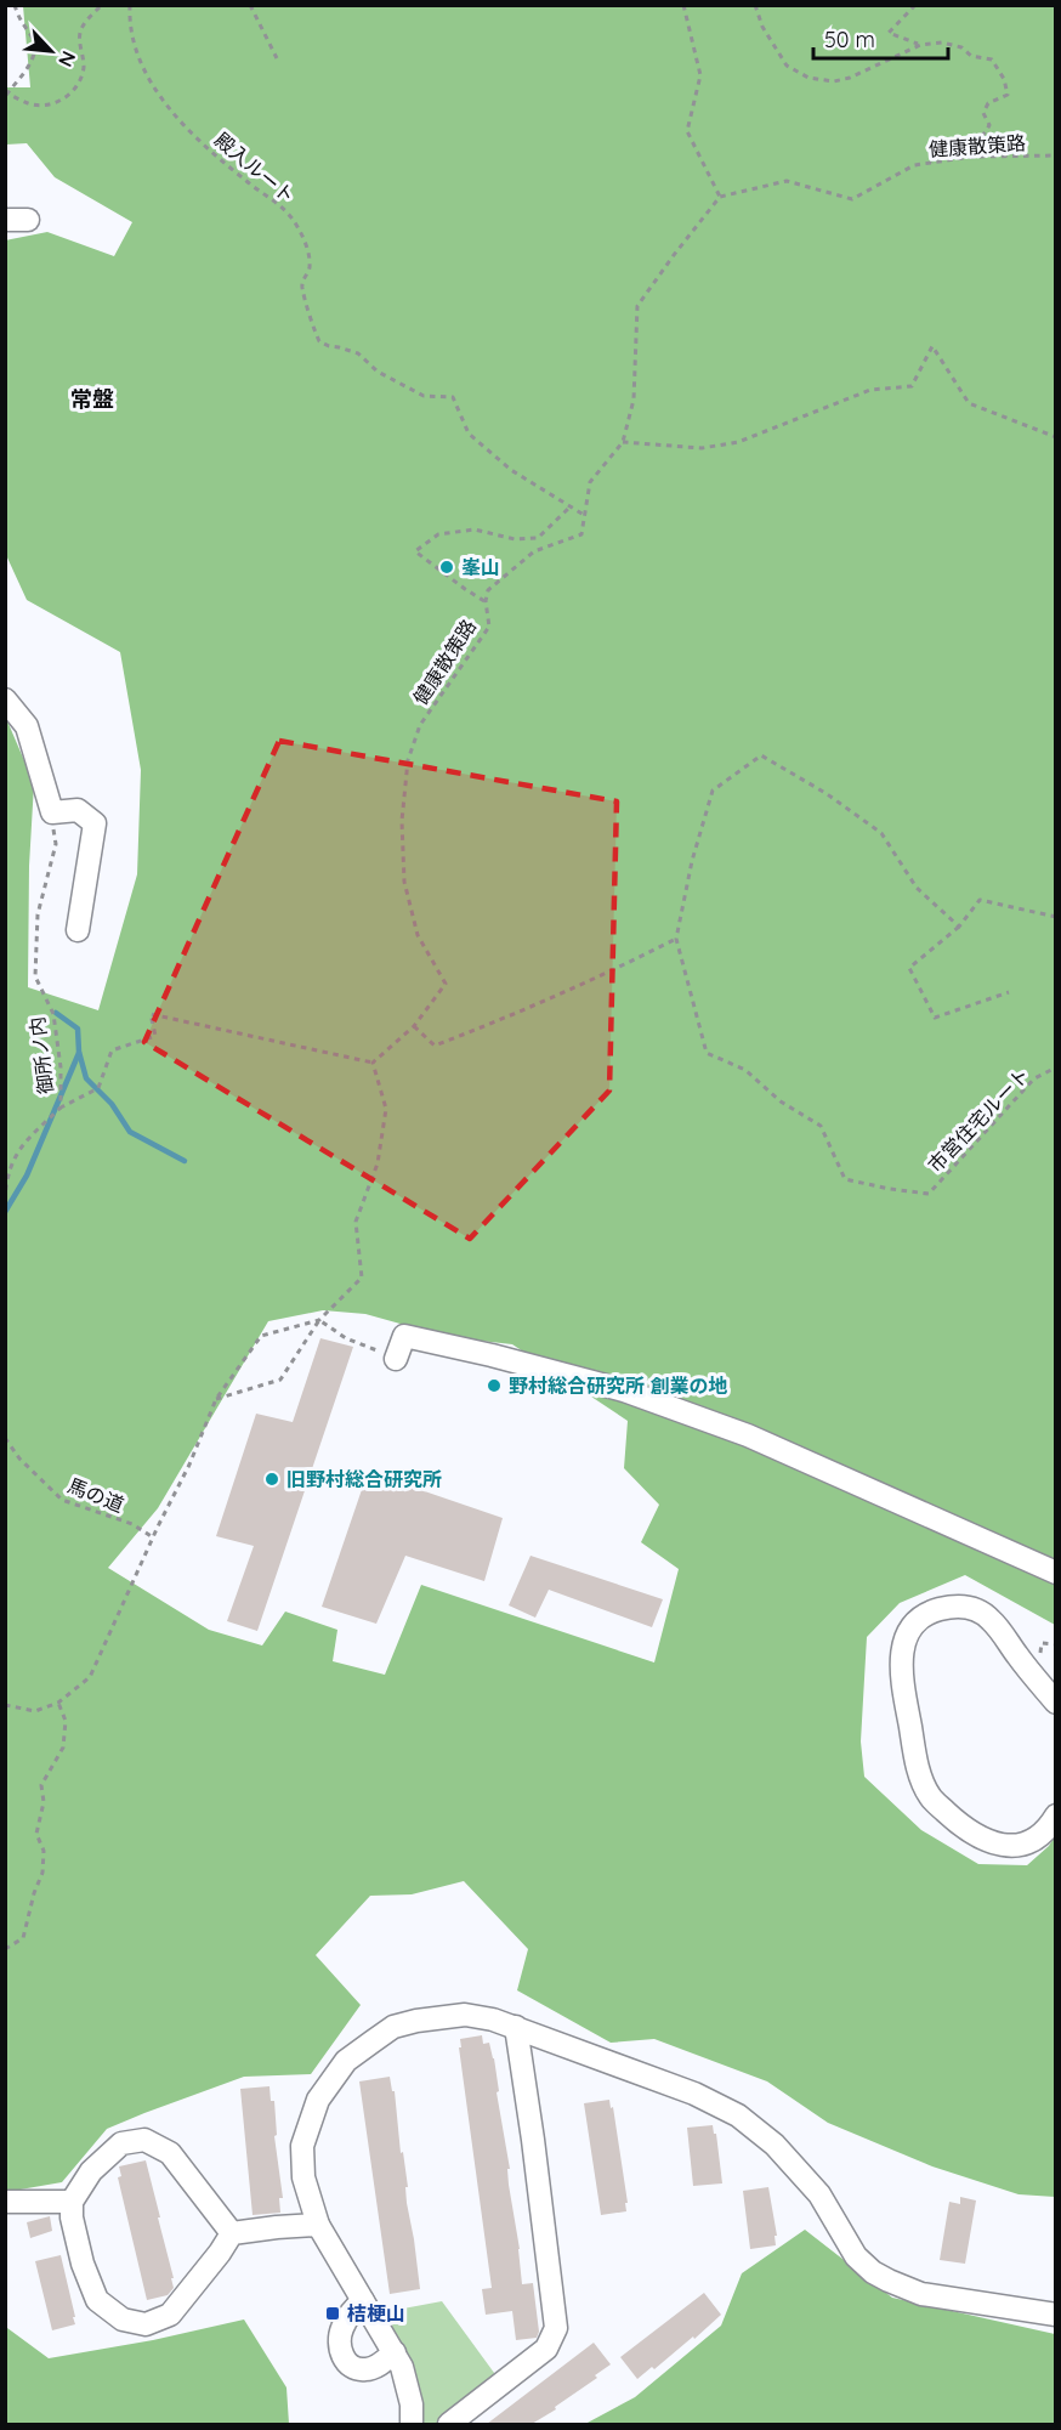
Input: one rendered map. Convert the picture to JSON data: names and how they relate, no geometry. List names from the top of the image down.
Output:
{
  "streets": {
    "path": [
      "健康散策路",
      "殿入ルート",
      "御所ノ内",
      "市営住宅ルート",
      "馬の道"
    ]
  },
  "crossings": [
    ["健康散策路", "殿入ルート"],
    ["健康散策路", "御所ノ内"]
  ],
  "districts": ["常盤"],
  "places": {
    "other": ["峯山", "野村総合研究所 創業の地", "旧野村総合研究所"],
    "transit": ["桔梗山"]
  },
  "scale_bar": "50 m",
  "north": "bottom right"
}
